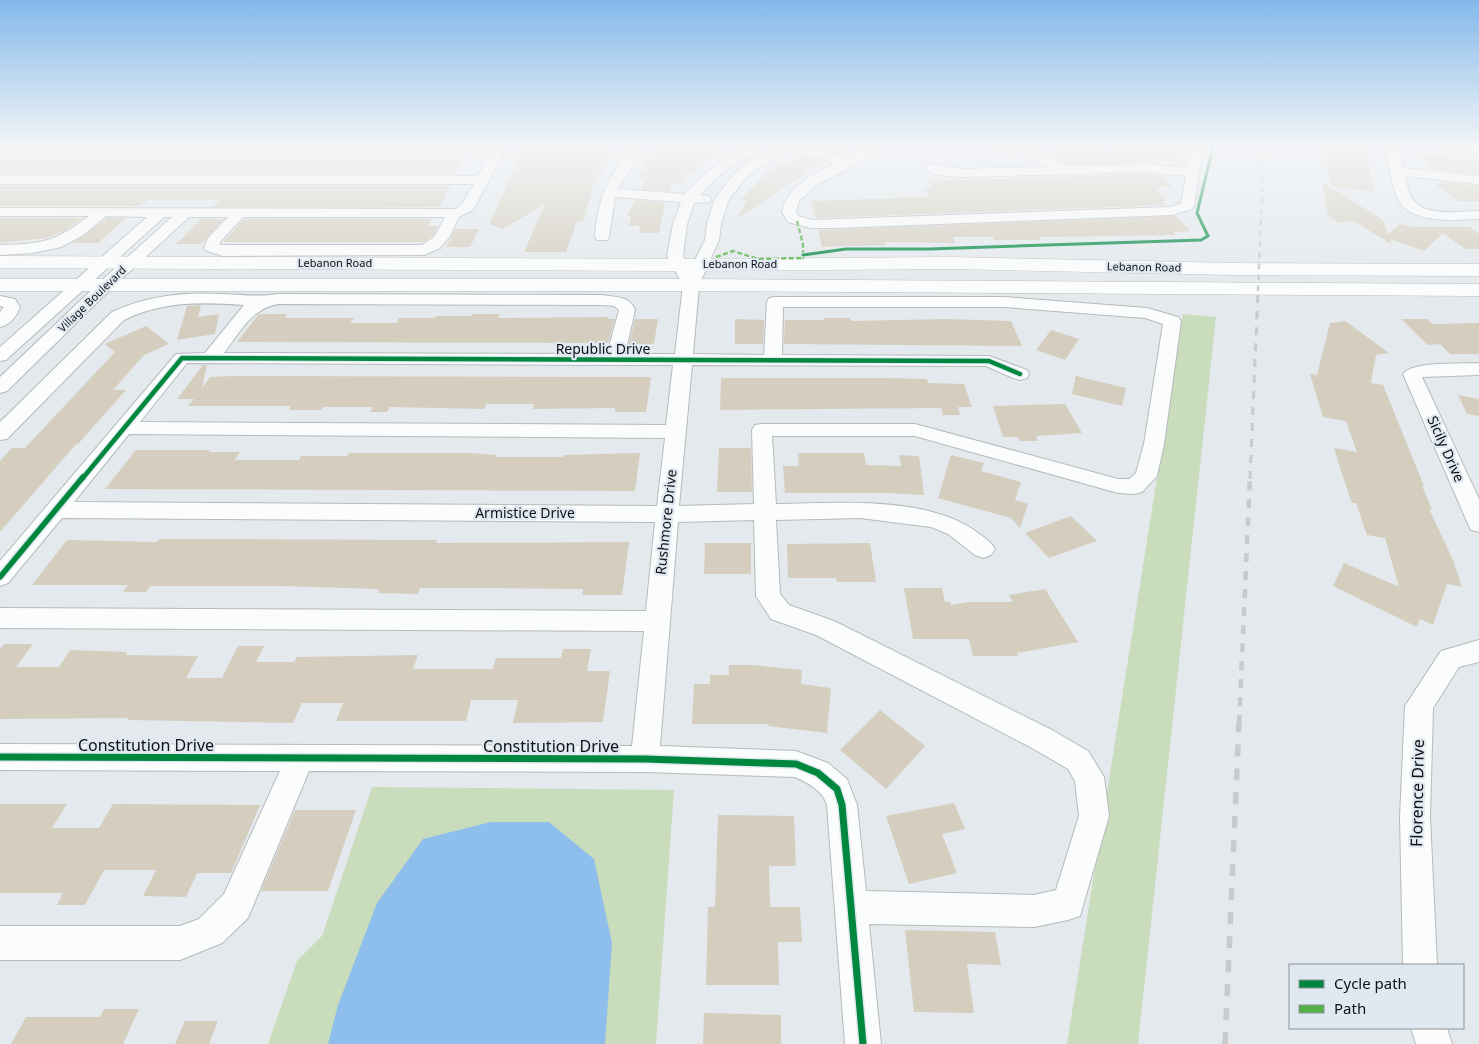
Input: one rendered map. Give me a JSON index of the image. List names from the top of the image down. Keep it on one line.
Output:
{"streets":{"main road":["Lebanon Road"],"street":["Village Boulevard","Republic Drive","Sicily Drive","Armistice Drive","Rushmore Drive","Constitution Drive","Florence Drive"]},"crossings":[["Lebanon Road","Village Boulevard"],["Lebanon Road","Rushmore Drive"],["Republic Drive","Rushmore Drive"],["Armistice Drive","Rushmore Drive"],["Rushmore Drive","Constitution Drive"]],"legend":["Cycle path","Path"]}
